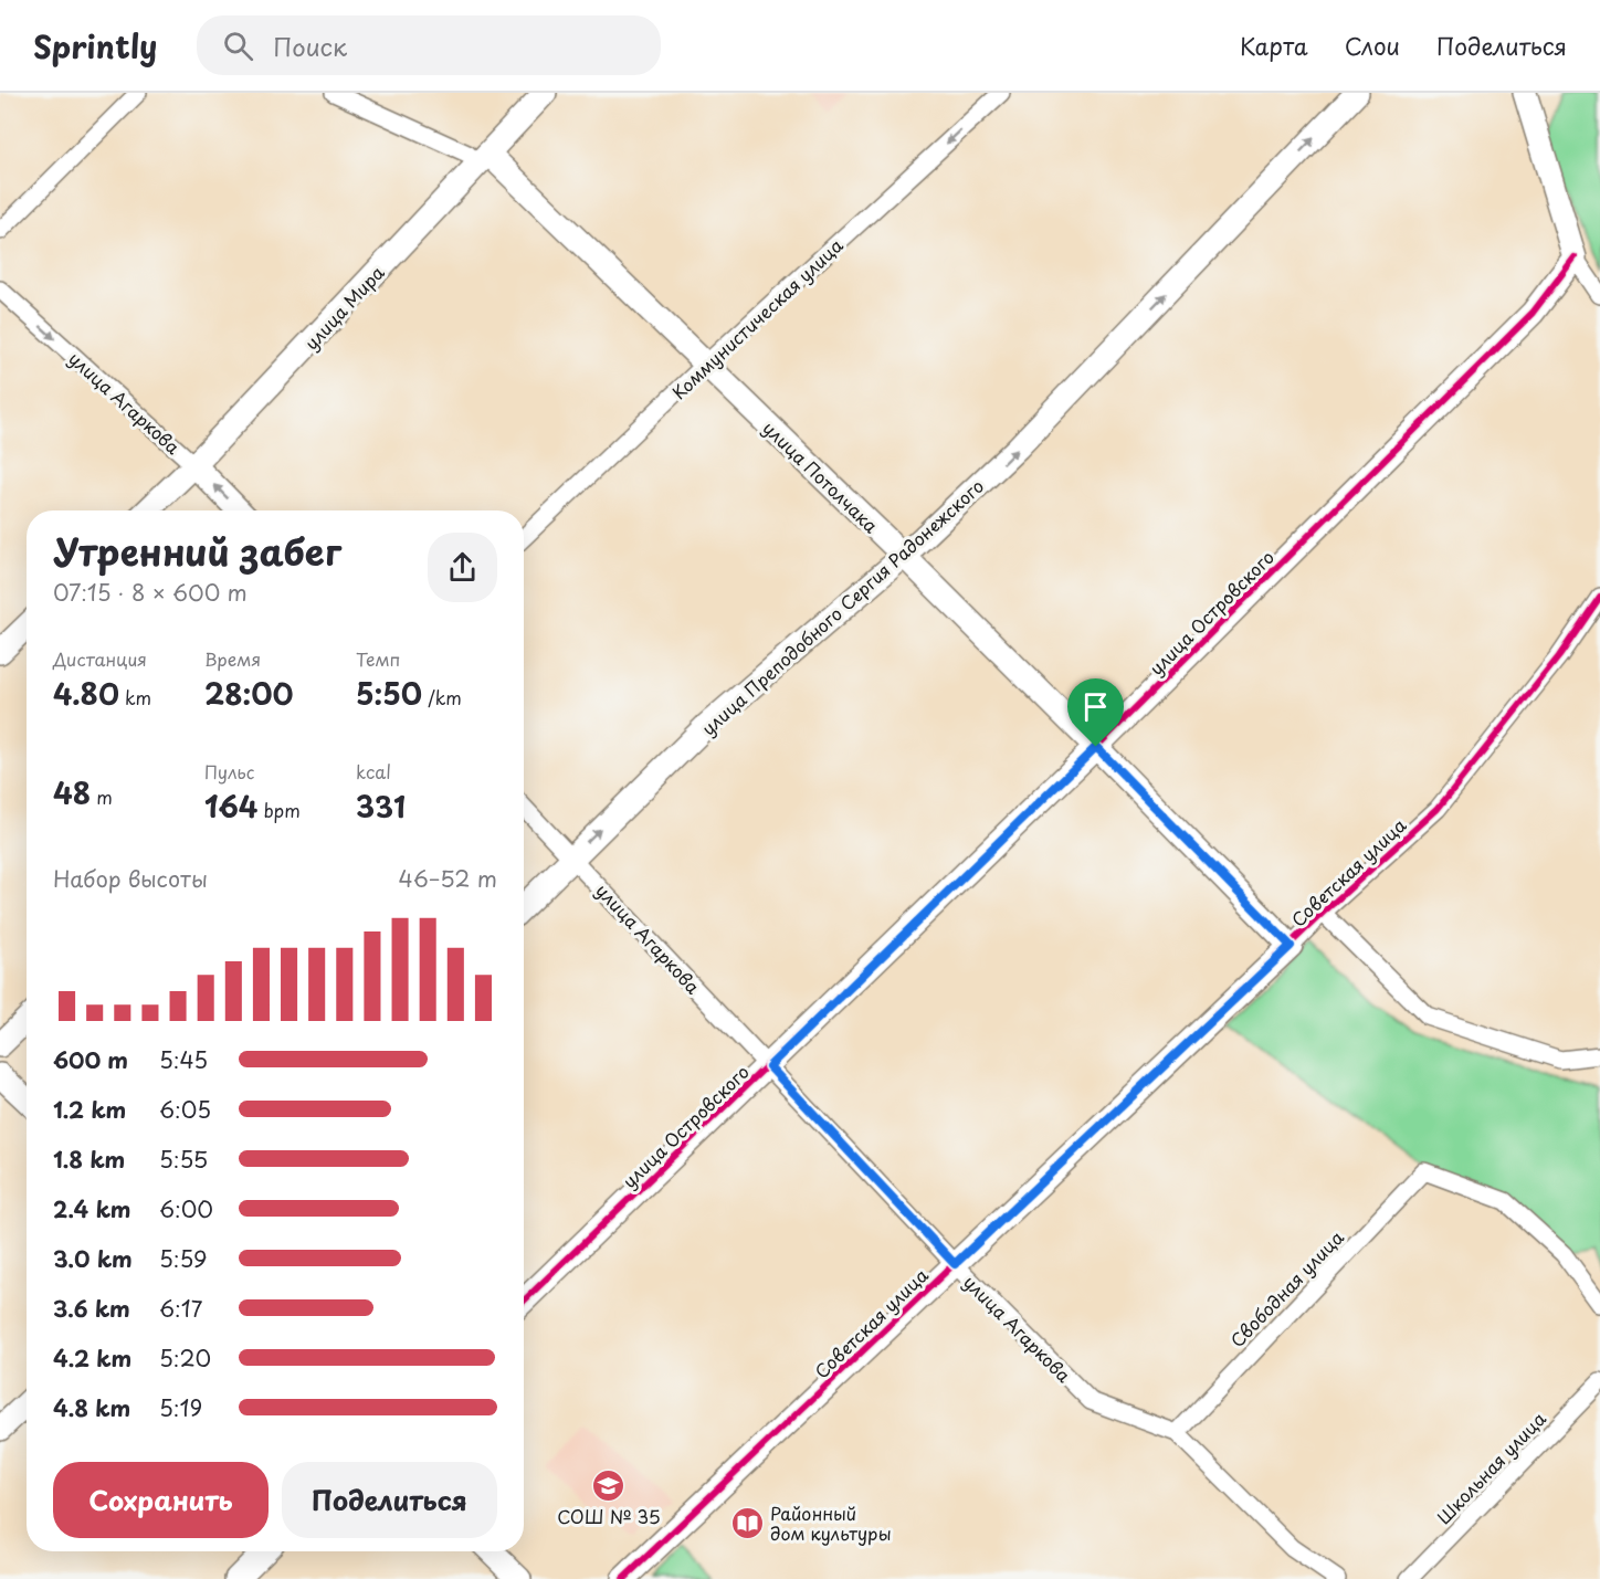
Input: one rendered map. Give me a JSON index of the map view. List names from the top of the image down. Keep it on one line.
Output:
{"streets":{"street":["улица Мира","Коммунистическая улица","улица Агаркова","улица Потолчака","улица Преподобного Сергия Радонежского","улица Островского","Советская улица","Свободная улица","Школьная улица"]},"crossings":[["улица Мира","улица Агаркова"],["улица Мира","улица Потолчака"],["Коммунистическая улица","улица Потолчака"],["улица Агаркова","улица Преподобного Сергия Радонежского"],["улица Агаркова","улица Островского"],["улица Агаркова","Советская улица"],["улица Агаркова","Свободная улица"],["улица Потолчака","улица Преподобного Сергия Радонежского"],["улица Потолчака","улица Островского"],["улица Потолчака","Советская улица"]],"one_way":["Коммунистическая улица","улица Преподобного Сергия Радонежского"],"places":{"school or university":["СОШ № 35"],"library":["Районный дом культуры"]},"page":{"header":"Sprintly","search":"Поиск","nav":["Карта","Слои","Поделиться"],"heading":["Утренний забег","07:15 · 8 × 600 m"],"stats":[["Дистанция","4.80 km"],["Время","28:00"],["Темп","5:50 /km"],["48 m"],["Пульс","164 bpm"],["kcal","331"]],"chart":["Набор высоты","46–52 m"],"list":[{"name":"600 m","note":"5:45"},{"name":"1.2 km","note":"6:05"},{"name":"1.8 km","note":"5:55"},{"name":"2.4 km","note":"6:00"},{"name":"3.0 km","note":"5:59"},{"name":"3.6 km","note":"6:17"},{"name":"4.2 km","note":"5:20"},{"name":"4.8 km","note":"5:19"}],"buttons":["Сохранить","Поделиться"]}}
